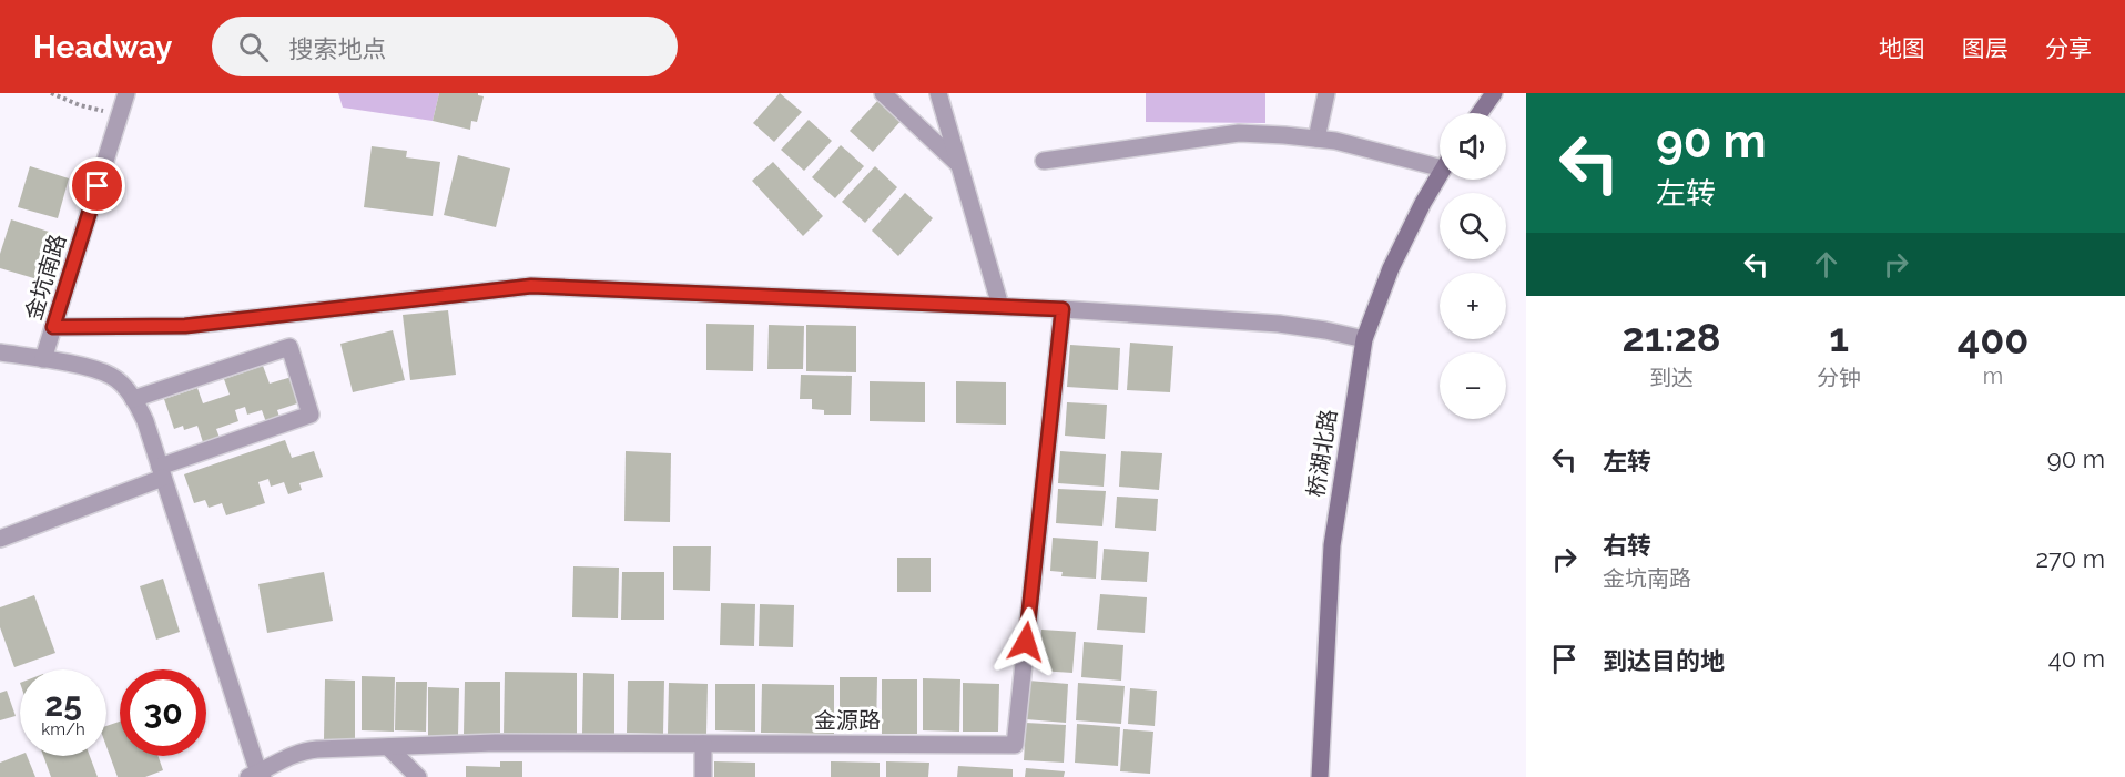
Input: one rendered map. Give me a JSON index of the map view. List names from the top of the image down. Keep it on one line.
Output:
{"streets":{"main road":["桥湖北路"],"street":["金坑南路","金源路"]},"page":{"header":"Headway","search":"搜索地点","nav":["地图","图层","分享"],"turn":["90 m","左转"],"map_buttons":["+","−"],"eta":["21:28","到达","1","分钟","400","m"],"list":[{"name":"左转","value":"90 m"},{"name":"右转","note":"金坑南路","value":"270 m"},{"name":"到达目的地","value":"40 m"}],"speed":"25 km/h","limit":"30"}}
